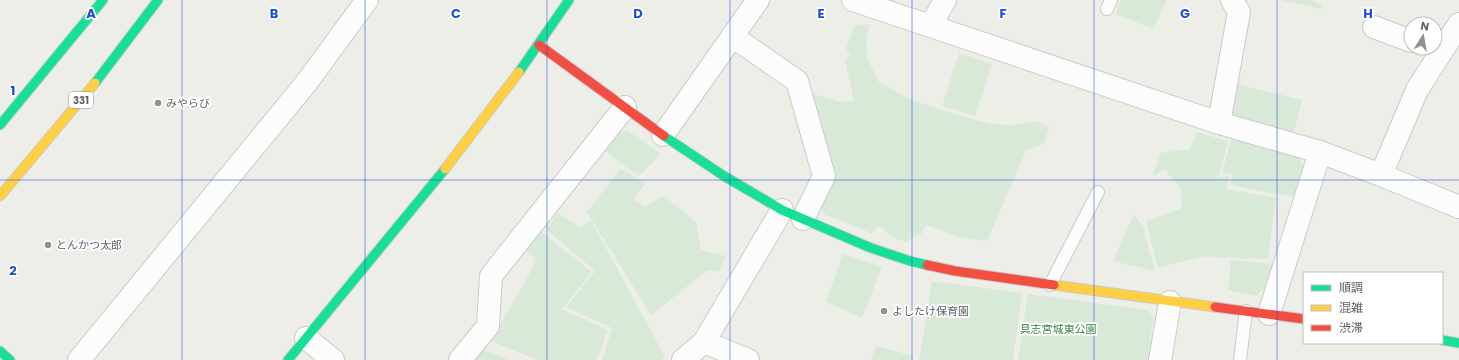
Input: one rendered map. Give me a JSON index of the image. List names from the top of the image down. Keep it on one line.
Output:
{"streets":{"main road":["331"]},"parks":["具志宮城東公園"],"places":["みやらび","とんかつ太郎","よしたけ保育園"],"legend":["順調","混雑","渋滞"],"north":"top","grid":{"columns":["A","B","C","D","E","F","G","H"],"rows":["1","2"]}}
